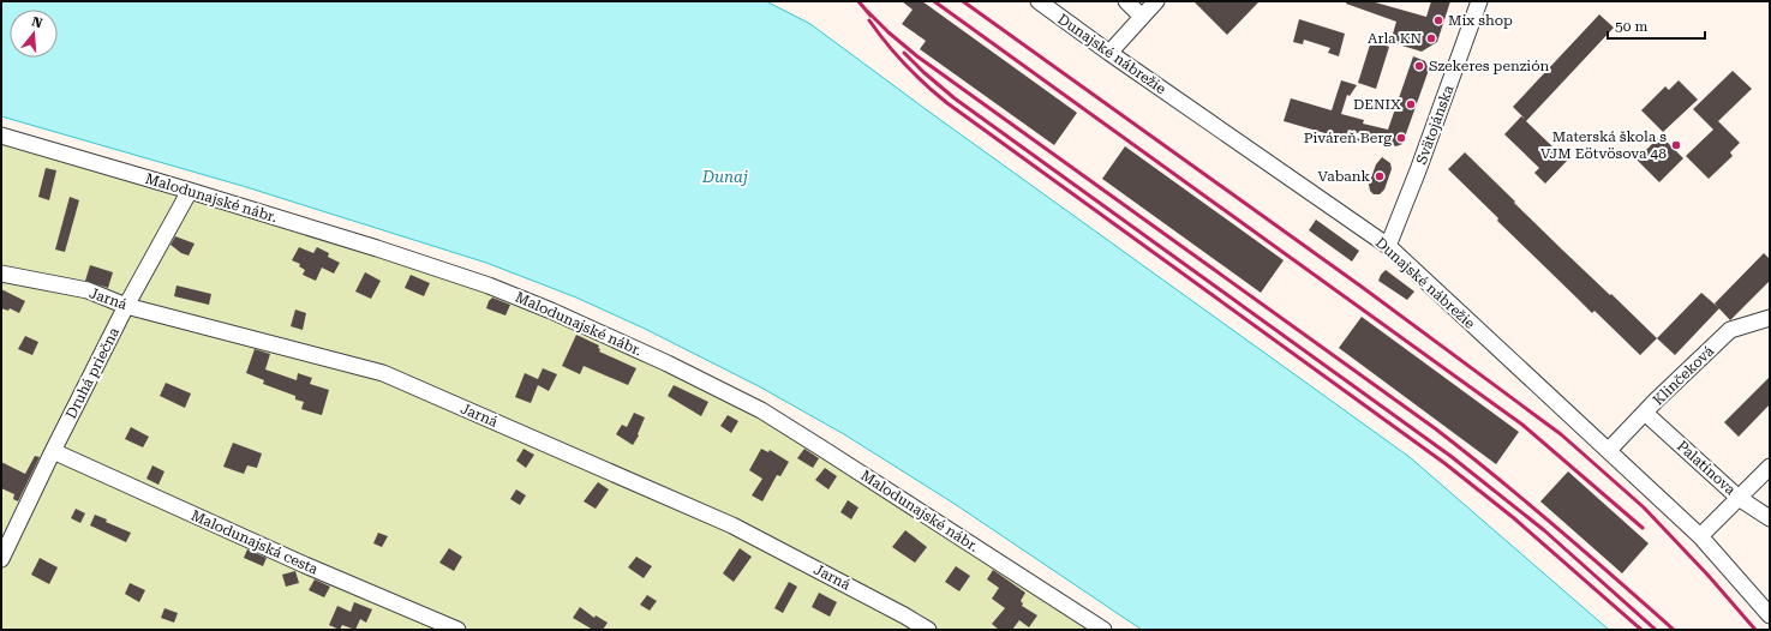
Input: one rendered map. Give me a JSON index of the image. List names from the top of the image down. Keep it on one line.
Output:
{"streets":{"street":["Dunajské nábrežie","Svätojánska","Malodunajské nábr.","Jarná","Druhá priečna","Klinčeková","Palatínova","Malodunajská cesta"]},"crossings":[["Dunajské nábrežie","Svätojánska"],["Dunajské nábrežie","Klinčeková"],["Malodunajské nábr.","Druhá priečna"],["Jarná","Druhá priečna"],["Druhá priečna","Malodunajská cesta"],["Klinčeková","Palatínova"]],"water":["Dunaj"],"places":["Mix shop","Arla KN","Szekeres penzión","DENIX","Piváreň Berg","Materská škola s VJM Eötvösova 48","Vabank"],"scale_bar":"50 m","north":"top"}
